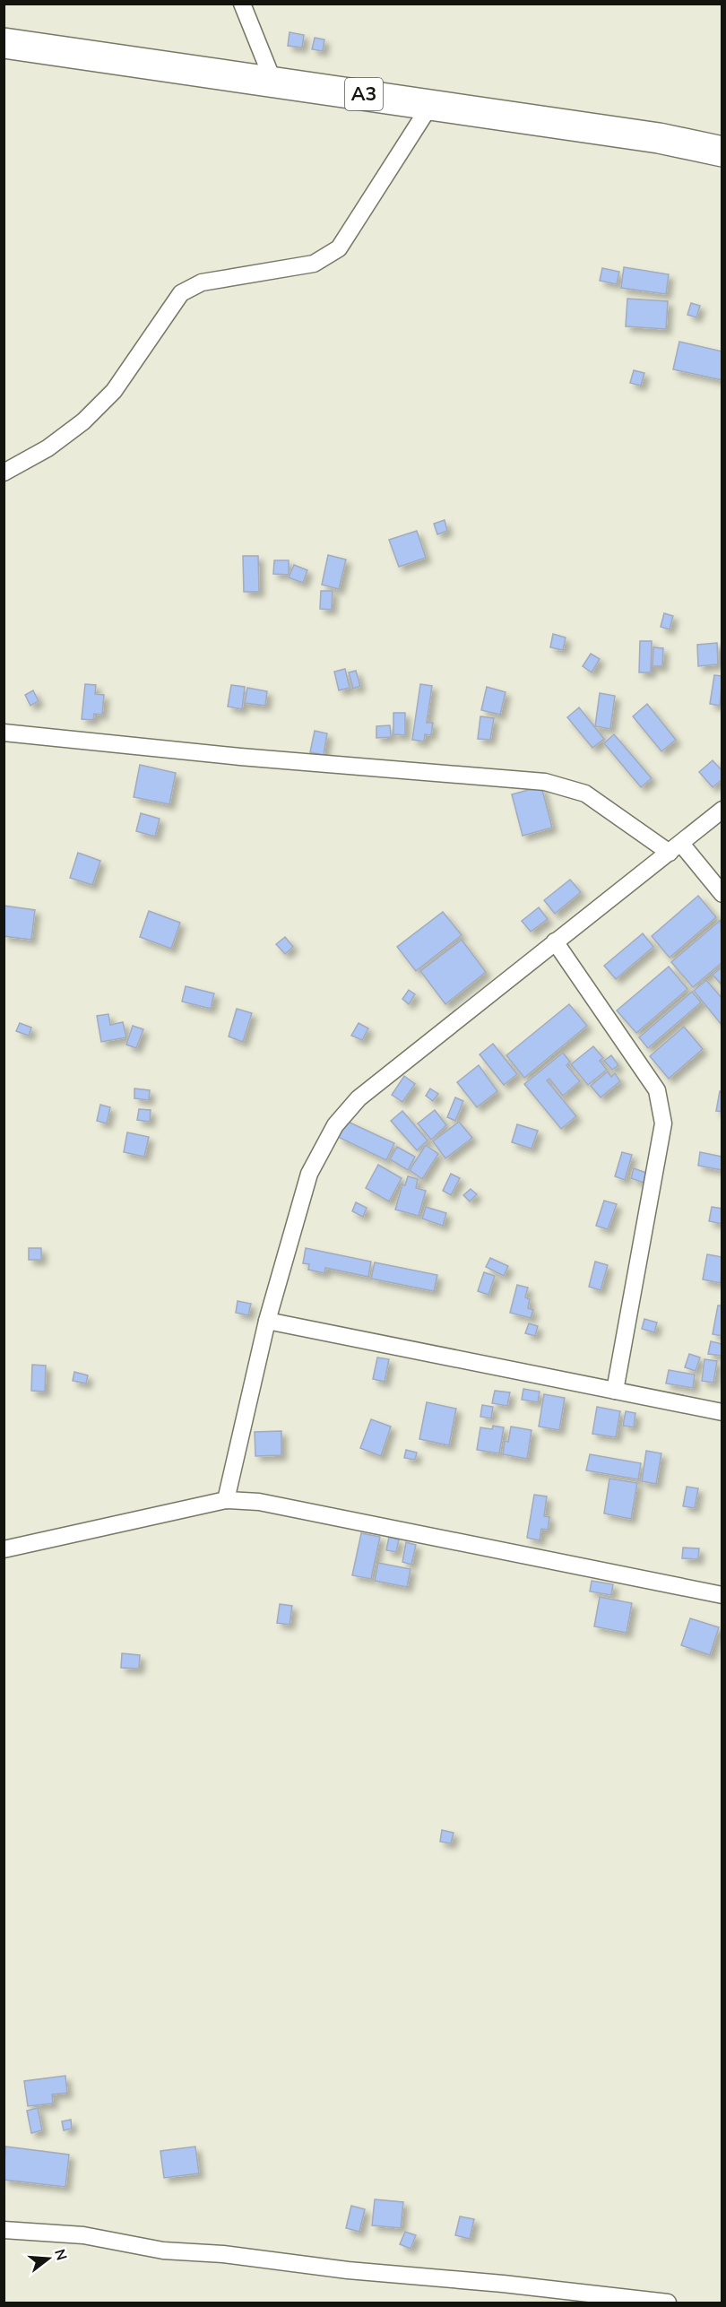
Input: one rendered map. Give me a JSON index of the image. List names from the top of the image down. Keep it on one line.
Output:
{"streets":{"highway":["A3"]},"north":"right"}
